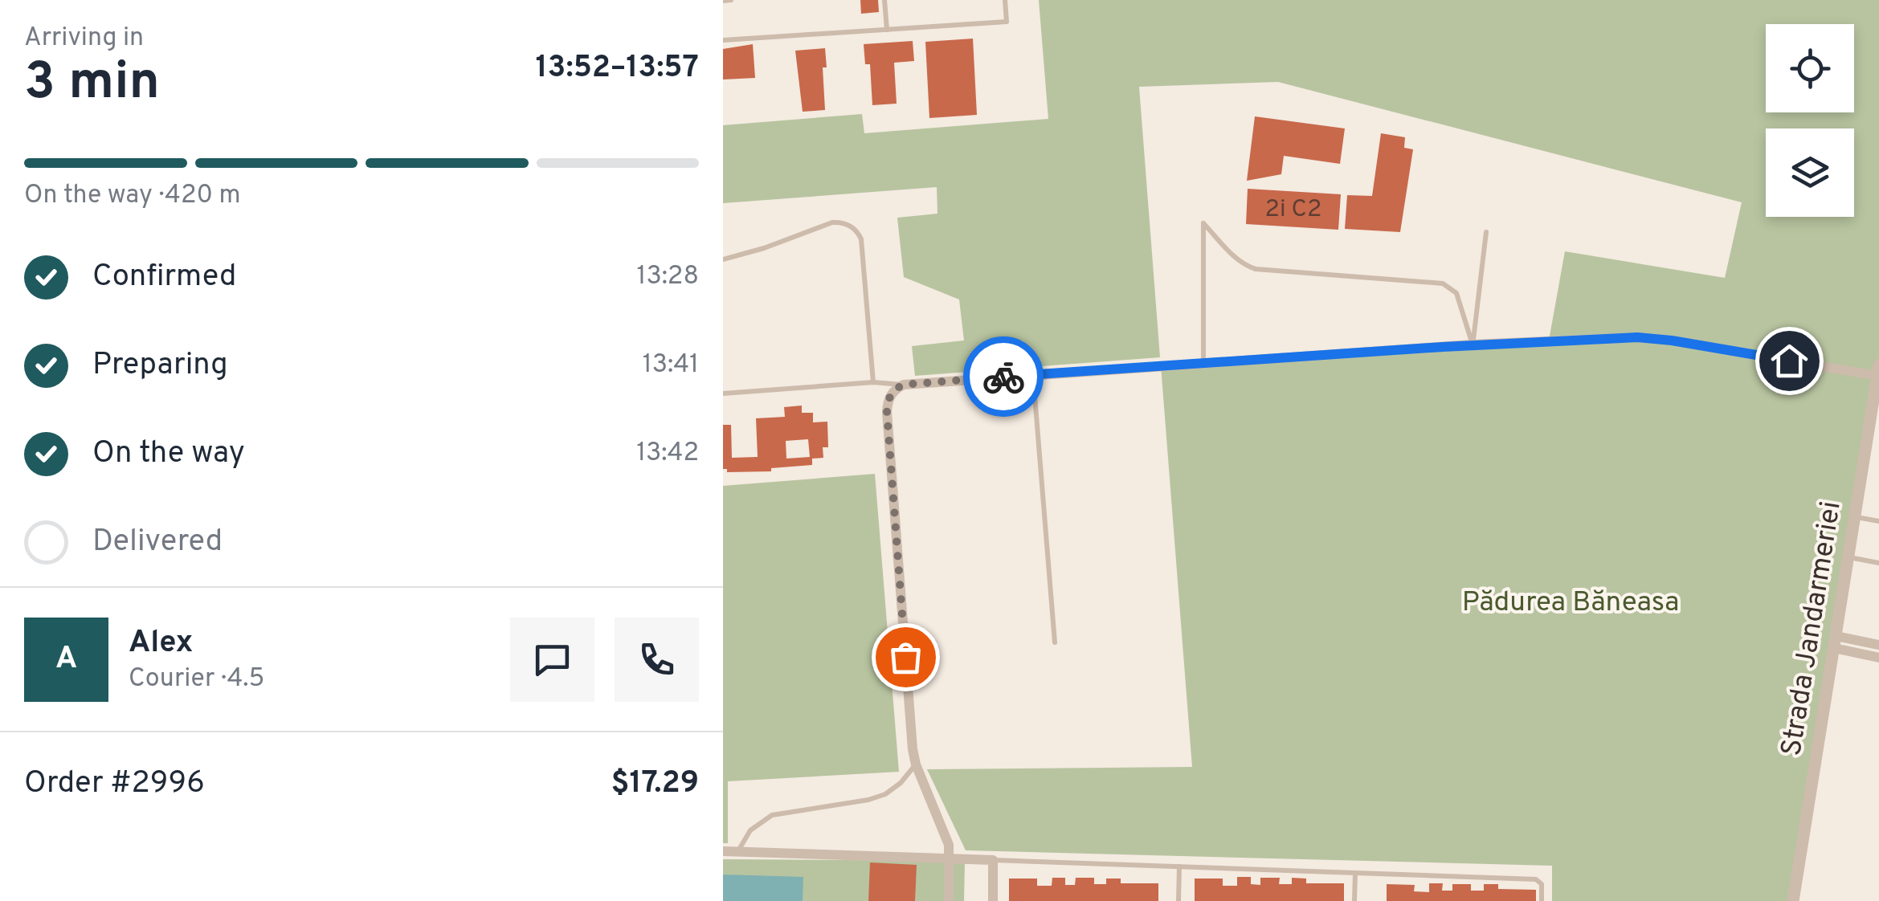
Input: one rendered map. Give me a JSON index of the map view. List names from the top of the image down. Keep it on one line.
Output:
{"streets":{"street":["Strada Jandarmeriei"]},"parks":["Pădurea Băneasa"],"house_numbers":["2i C2"],"page":{"heading":["3 min","Arriving in","13:52–13:57"],"panel":["Alex","Courier · 4.5","Order #2996","$17.29"],"bar":"On the way · 420 m","list":[["Confirmed","13:28"],["Preparing","13:41"],["On the way","13:42"],"Delivered"],"round":"A"}}
